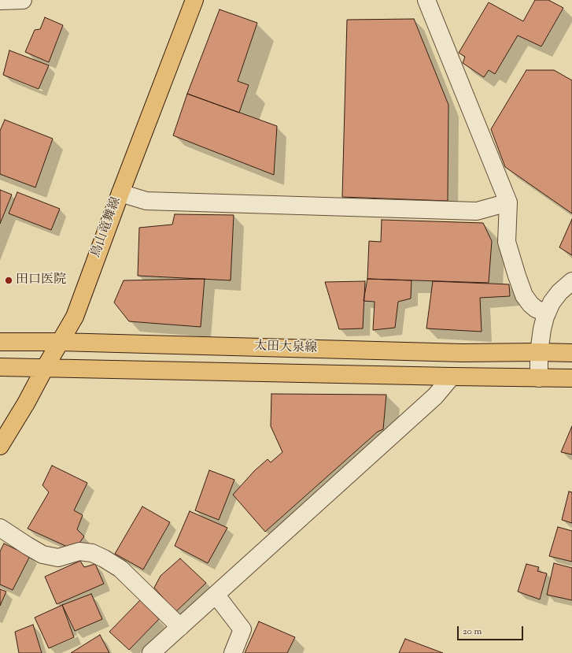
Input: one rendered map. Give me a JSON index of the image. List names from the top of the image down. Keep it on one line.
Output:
{"streets":{"main road":["鳥山竜舞線","太田大泉線"]},"crossings":[["鳥山竜舞線","太田大泉線"]],"places":["田口医院"],"scale_bar":"20 m"}
